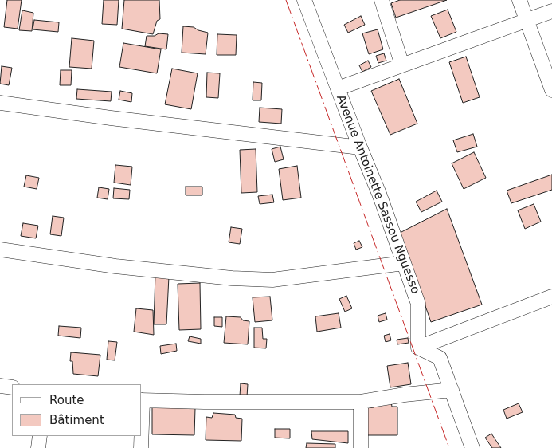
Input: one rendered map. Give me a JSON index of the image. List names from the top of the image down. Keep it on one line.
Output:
{"streets":{"street":["Avenue Antoinette Sassou Nguesso"]},"legend":["Route","Bâtiment"]}
